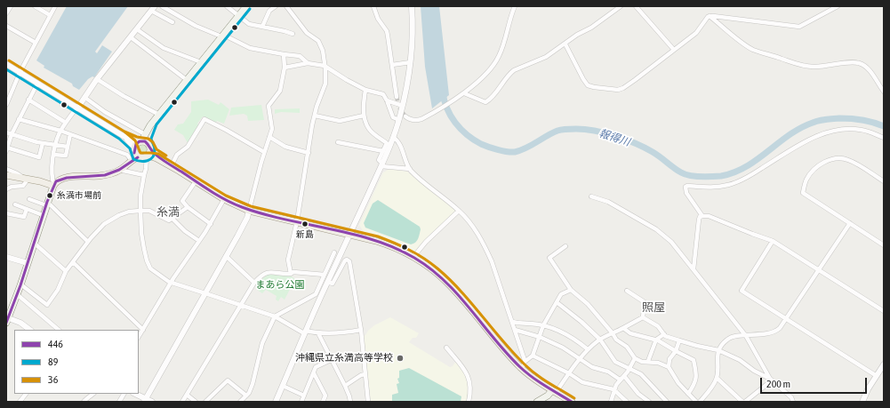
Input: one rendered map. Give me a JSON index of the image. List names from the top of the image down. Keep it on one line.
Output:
{"districts":["糸満","照屋"],"water":["報得川"],"parks":["まあら公園"],"places":["糸満市場前","新島","沖縄県立糸満高等学校"],"lines":["transit line 89","transit line 36","transit line 446"],"legend":["446","89","36"],"scale_bar":"200 m"}
